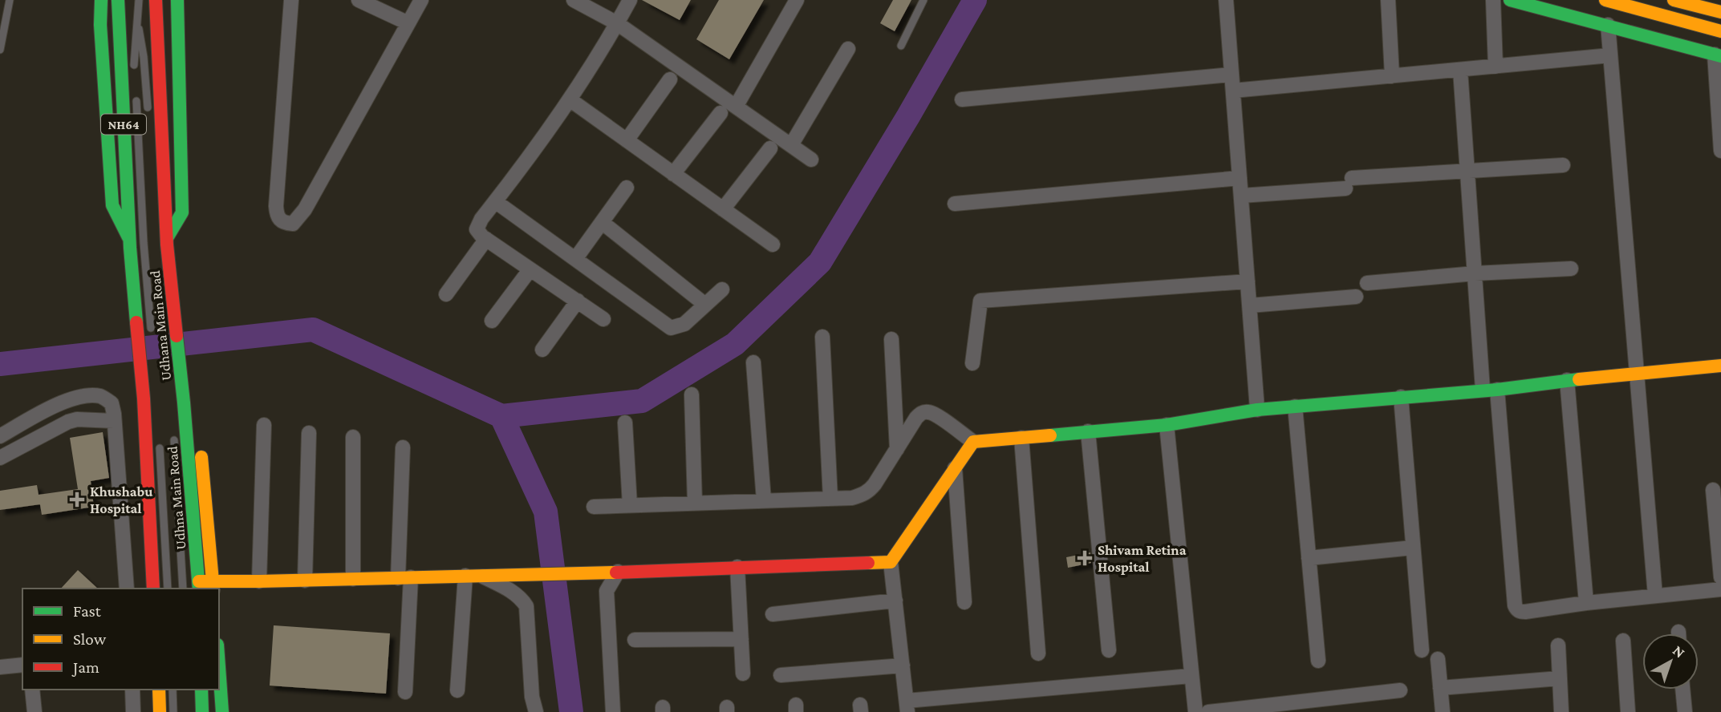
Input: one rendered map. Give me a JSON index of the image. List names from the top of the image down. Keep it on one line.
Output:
{"streets":{"main road":["NH64","Udhana Main Road","Udhna Main Road"]},"crossings":[["NH64","Udhana Main Road"],["Udhana Main Road","Udhna Main Road"]],"places":{"health":["Khushabu Hospital","Shivam Retina Hospital"]},"legend":["Fast","Slow","Jam"],"north":"top right"}
